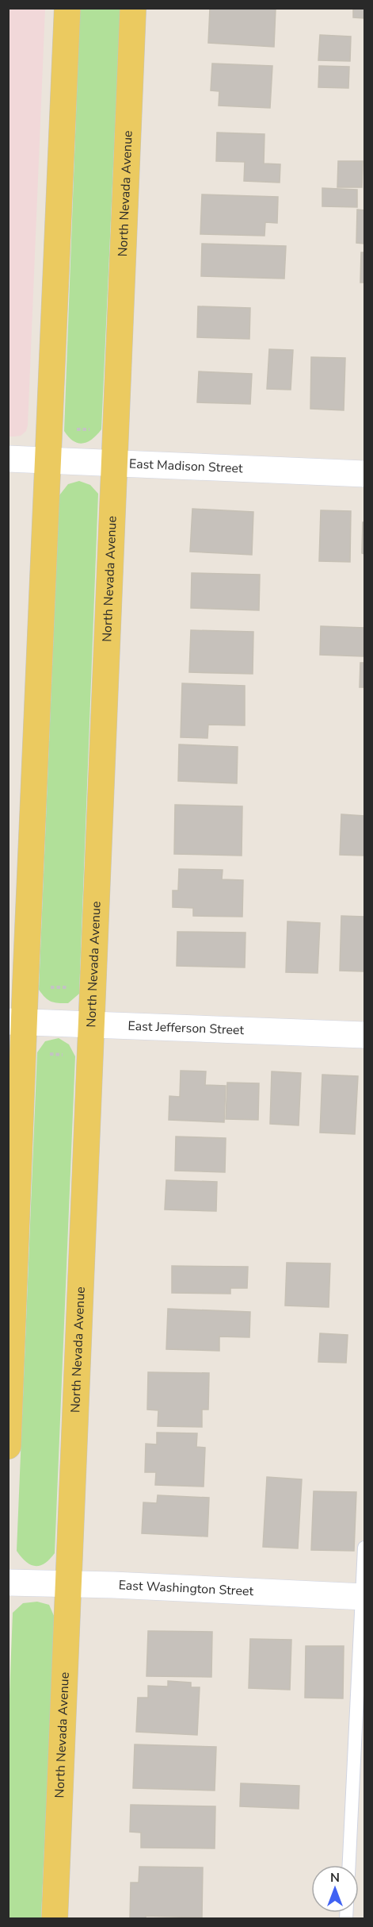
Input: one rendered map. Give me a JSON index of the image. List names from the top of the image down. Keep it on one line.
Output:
{"streets":{"main road":["North Nevada Avenue"],"street":["East Madison Street","East Jefferson Street","East Washington Street"]},"crossings":[["North Nevada Avenue","East Madison Street"],["North Nevada Avenue","East Jefferson Street"],["North Nevada Avenue","East Washington Street"]],"north":"top"}
